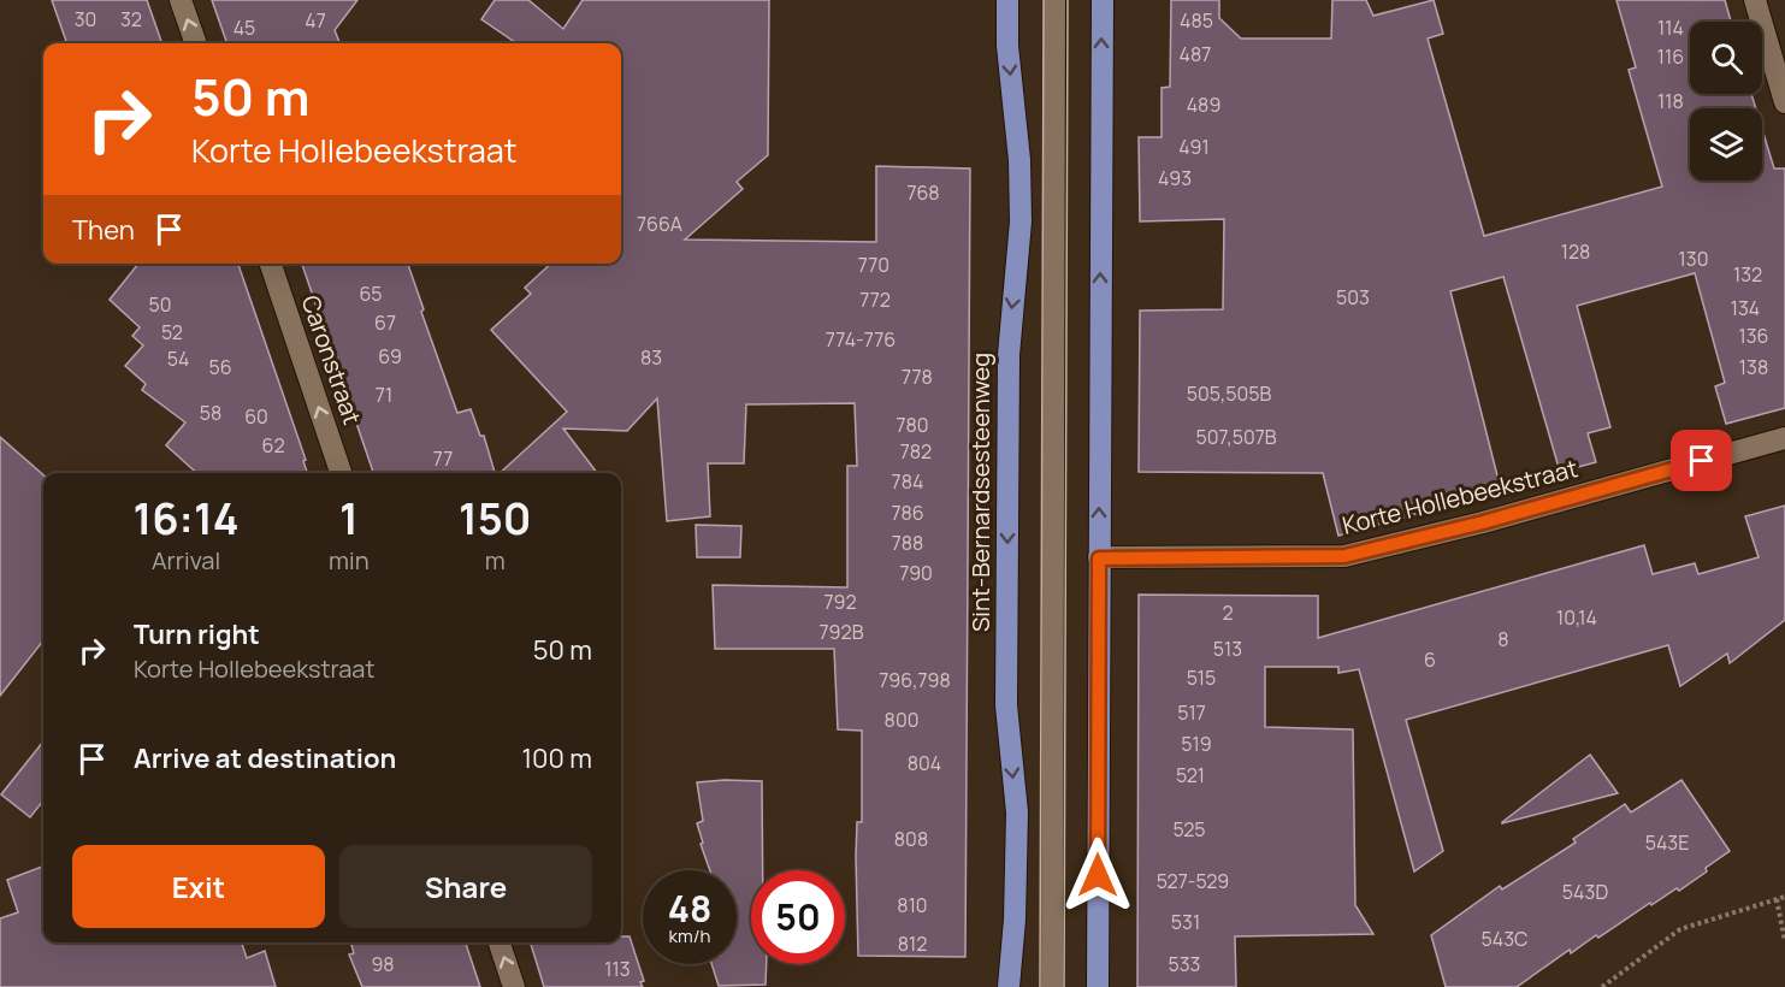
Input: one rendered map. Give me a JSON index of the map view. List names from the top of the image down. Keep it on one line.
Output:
{"streets":{"main road":["Sint-Bernardsesteenweg"],"street":["Caronstraat","Korte Hollebeekstraat"]},"one_way":["Caronstraat"],"house_numbers":["30","32","47","485","45","114","487","116","118","489","491","493","768","766A","128","130","770","132","65","503","772","50","134","67","52","136","774-776","69","83","54","56","138","778","505,505B","71","58","60","780","507,507B","62","782","77","784","786","788","790","792","2","10,14","792B","8","513","6","515","796,798","517","800","519","804","521","525","808","543E","527-529","543D","810","531","543C","812","98","533","113"],"page":{"turn":["50 m","Korte Hollebeekstraat"],"then":"Then","eta":["16:14","Arrival","1","min","150","m"],"list":[{"name":"Turn right","note":"Korte Hollebeekstraat","value":"50 m"},{"name":"Arrive at destination","value":"100 m"}],"buttons":["Exit","Share"],"speed":"48 km/h","limit":"50"}}
